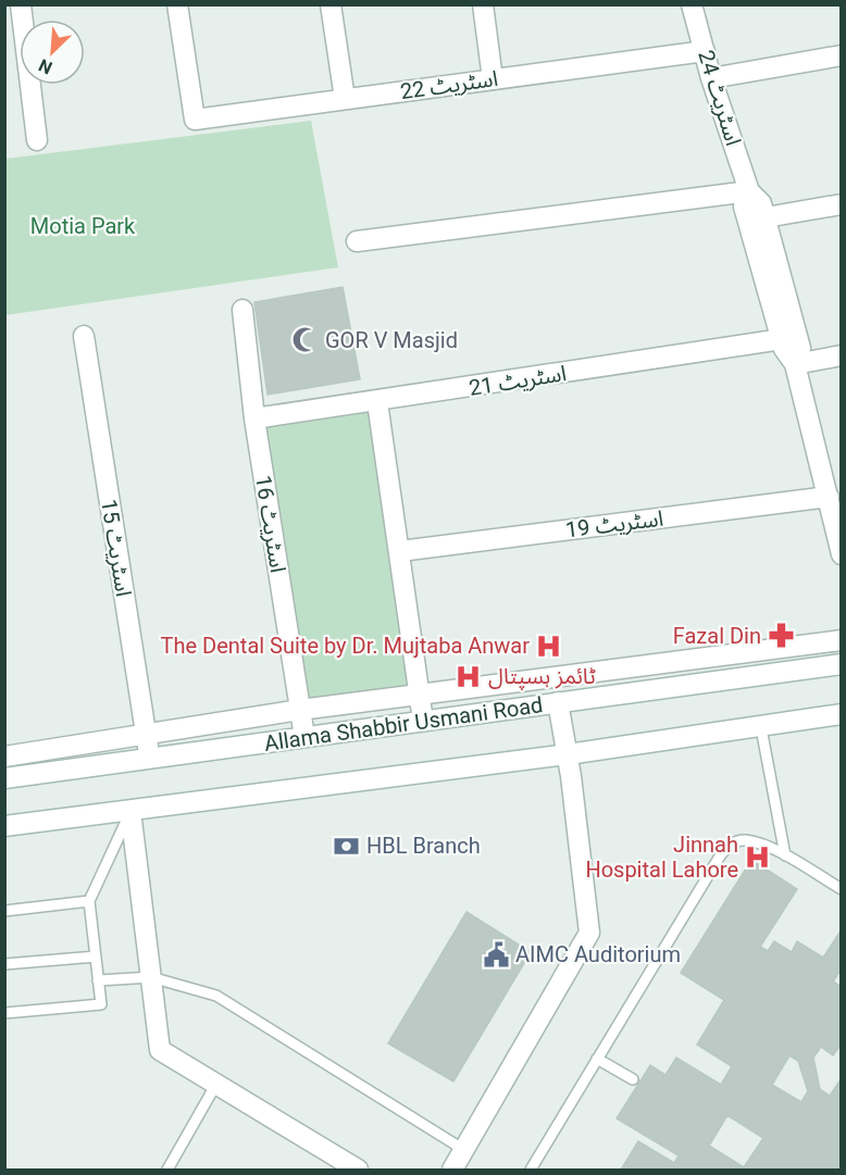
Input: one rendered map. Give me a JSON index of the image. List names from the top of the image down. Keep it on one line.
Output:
{"streets":{"street":["اسٹریٹ 22","اسٹریٹ 24","اسٹریٹ 21","اسٹریٹ 16","اسٹریٹ 19","اسٹریٹ 15","Allama Shabbir Usmani Road"]},"crossings":[["اسٹریٹ 22","اسٹریٹ 24"],["اسٹریٹ 24","اسٹریٹ 21"],["اسٹریٹ 24","اسٹریٹ 19"],["اسٹریٹ 21","اسٹریٹ 16"],["اسٹریٹ 16","Allama Shabbir Usmani Road"],["اسٹریٹ 15","Allama Shabbir Usmani Road"]],"parks":["Motia Park"],"places":{"mosque":["GOR V Masjid"],"pharmacy":["Fazal Din"],"hospital":["The Dental Suite by Dr. Mujtaba Anwar","ٹائمز ہسپتال","Jinnah Hospital Lahore"],"bank":["HBL Branch"],"public building":["AIMC Auditorium"]},"north":"bottom left"}
